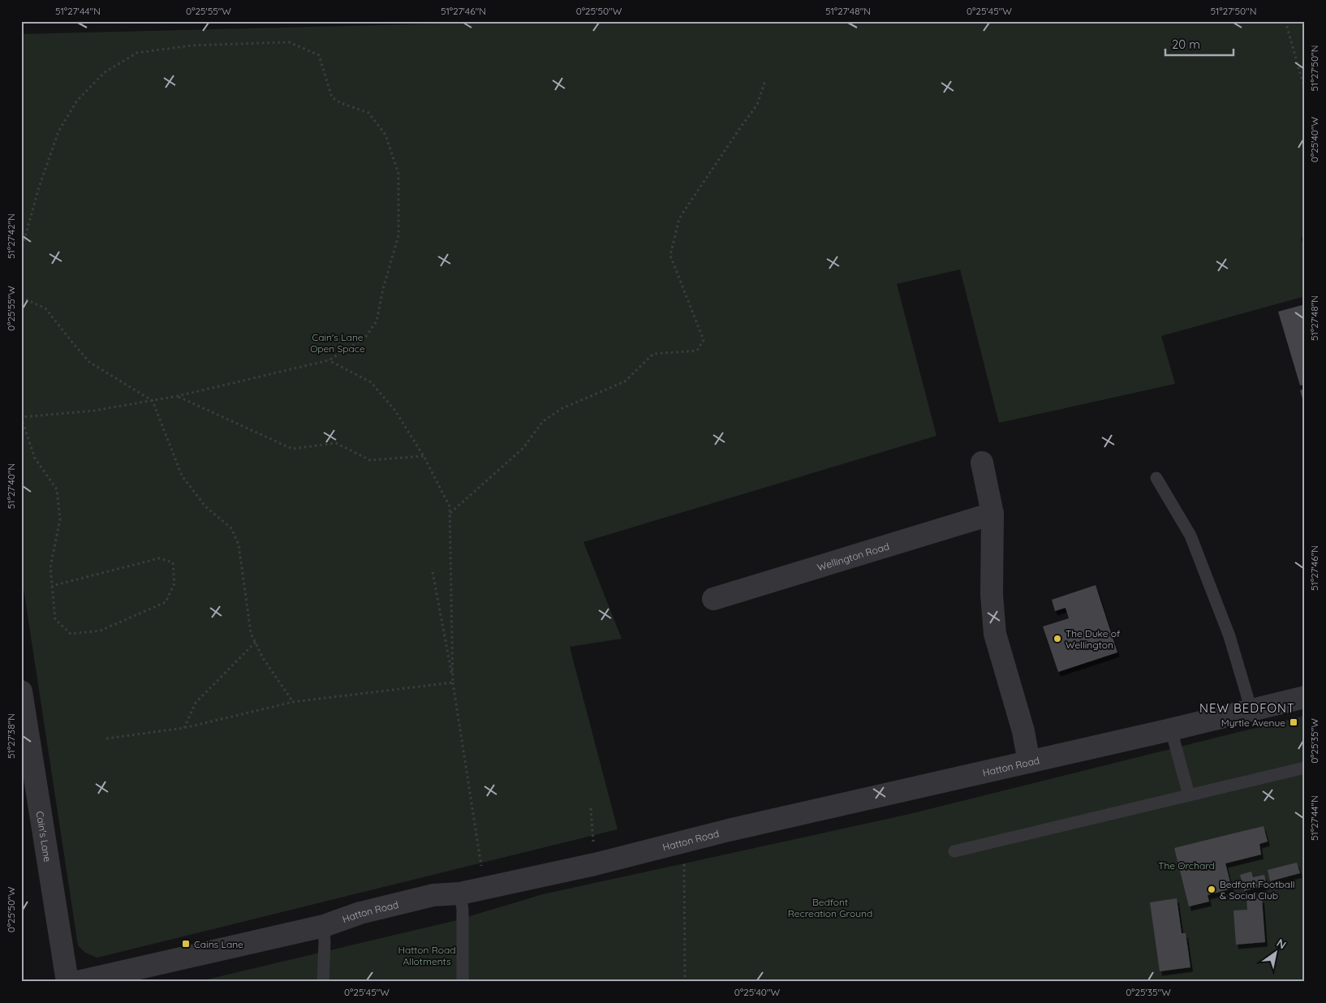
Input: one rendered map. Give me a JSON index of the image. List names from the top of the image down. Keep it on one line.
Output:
{"streets":{"street":["Wellington Road","Hatton Road","Cain's Lane"]},"districts":["NEW BEDFONT"],"parks":["Cain's Lane Open Space","The Orchard","Bedfont Recreation Ground","Hatton Road Allotments"],"places":{"other":["The Duke of Wellington","Bedfont Football & Social Club"],"transit":["Myrtle Avenue","Cains Lane"]},"scale_bar":"20 m","north":"top right","coordinates":["51°27'44\"N","0°25'55\"W","51°27'46\"N","0°25'50\"W","51°27'48\"N","0°25'45\"W","51°27'50\"N","0°25'40\"W","51°27'42\"N","51°27'40\"N","51°27'38\"N","0°25'35\"W"]}
